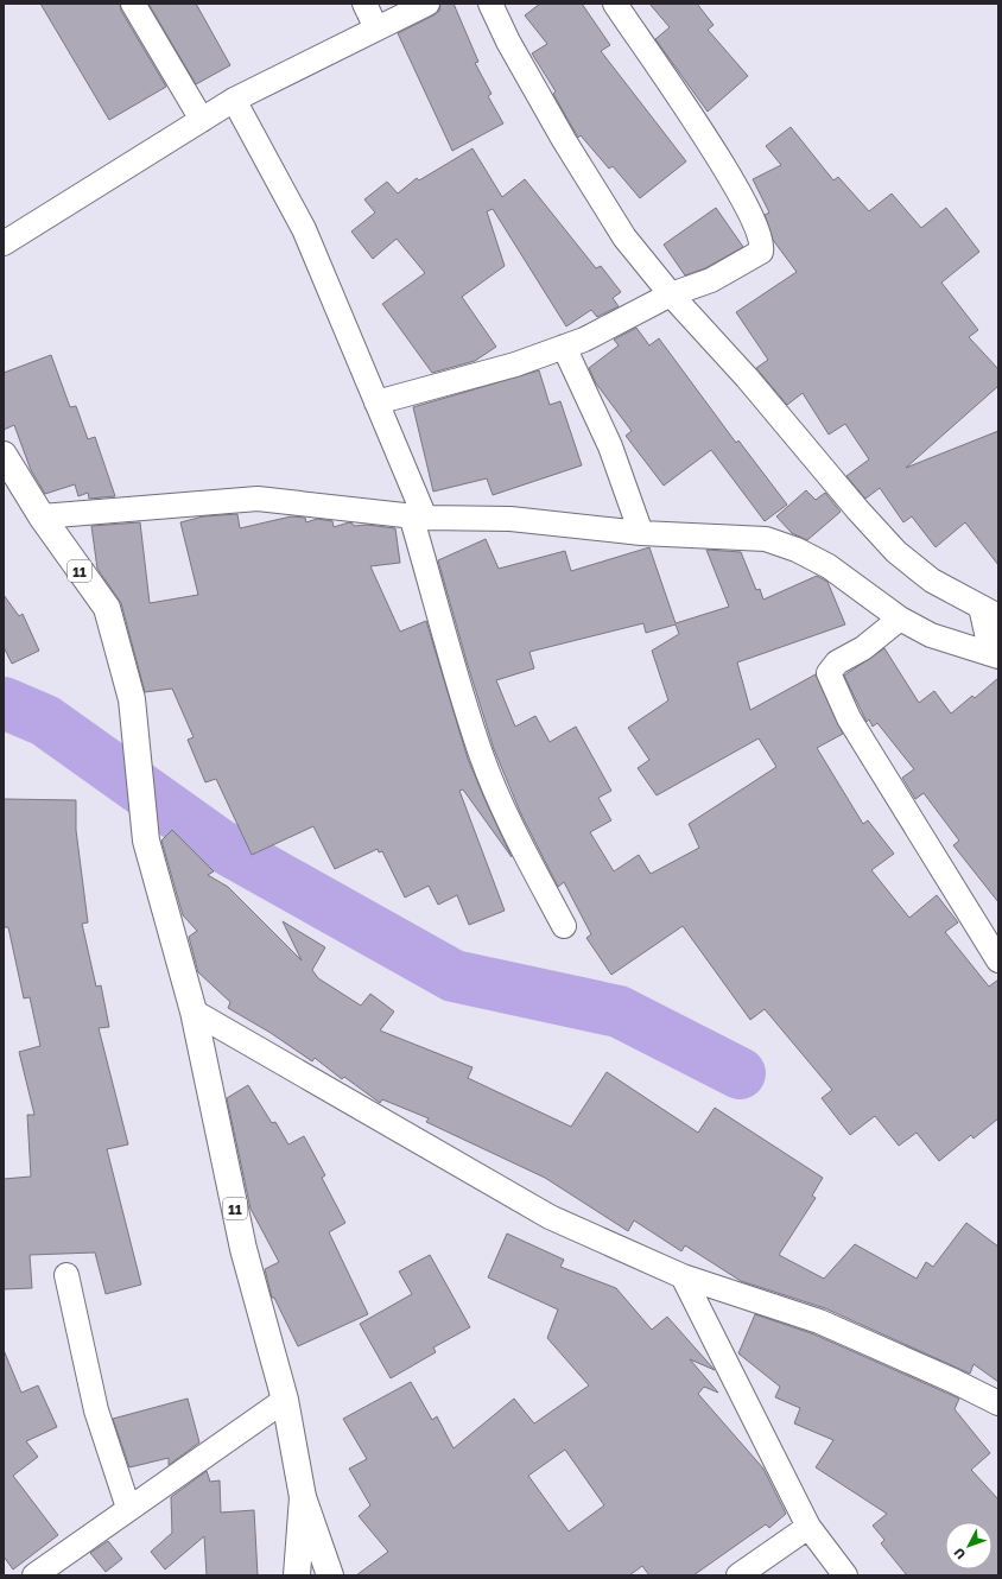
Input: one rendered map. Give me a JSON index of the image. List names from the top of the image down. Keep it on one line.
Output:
{"streets":{"main road":["11"]},"north":"bottom left"}
